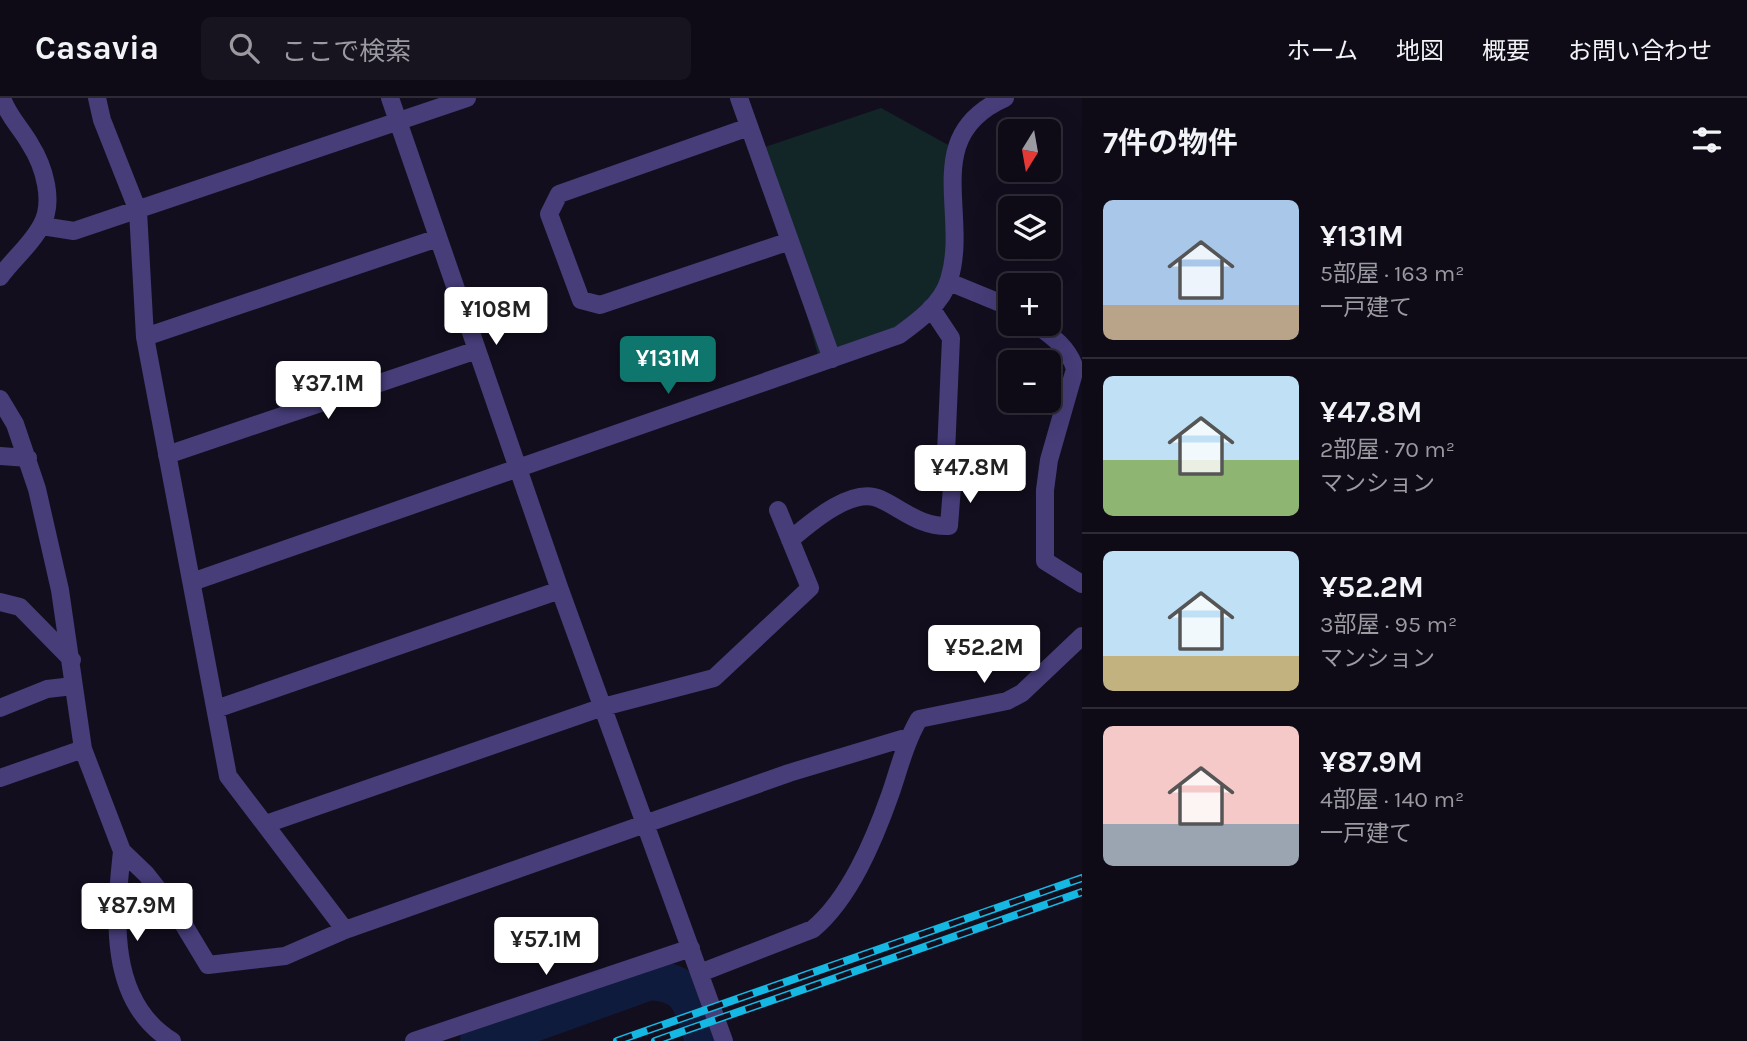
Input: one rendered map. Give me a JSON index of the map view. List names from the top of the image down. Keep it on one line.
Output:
{"north":"bottom","page":{"header":"Casavia","search":"ここで検索","nav":["ホーム","地図","概要","お問い合わせ"],"heading":"7件の物件","map_buttons":["+","−"],"list":[{"name":"¥131M","note":"5部屋 · 163 m² · 一戸建て"},{"name":"¥47.8M","note":"2部屋 · 70 m² · マンション"},{"name":"¥52.2M","note":"3部屋 · 95 m² · マンション"},{"name":"¥87.9M","note":"4部屋 · 140 m² · 一戸建て"}],"price":["¥108M","¥131M","¥37.1M","¥47.8M","¥52.2M","¥87.9M","¥57.1M"]}}
